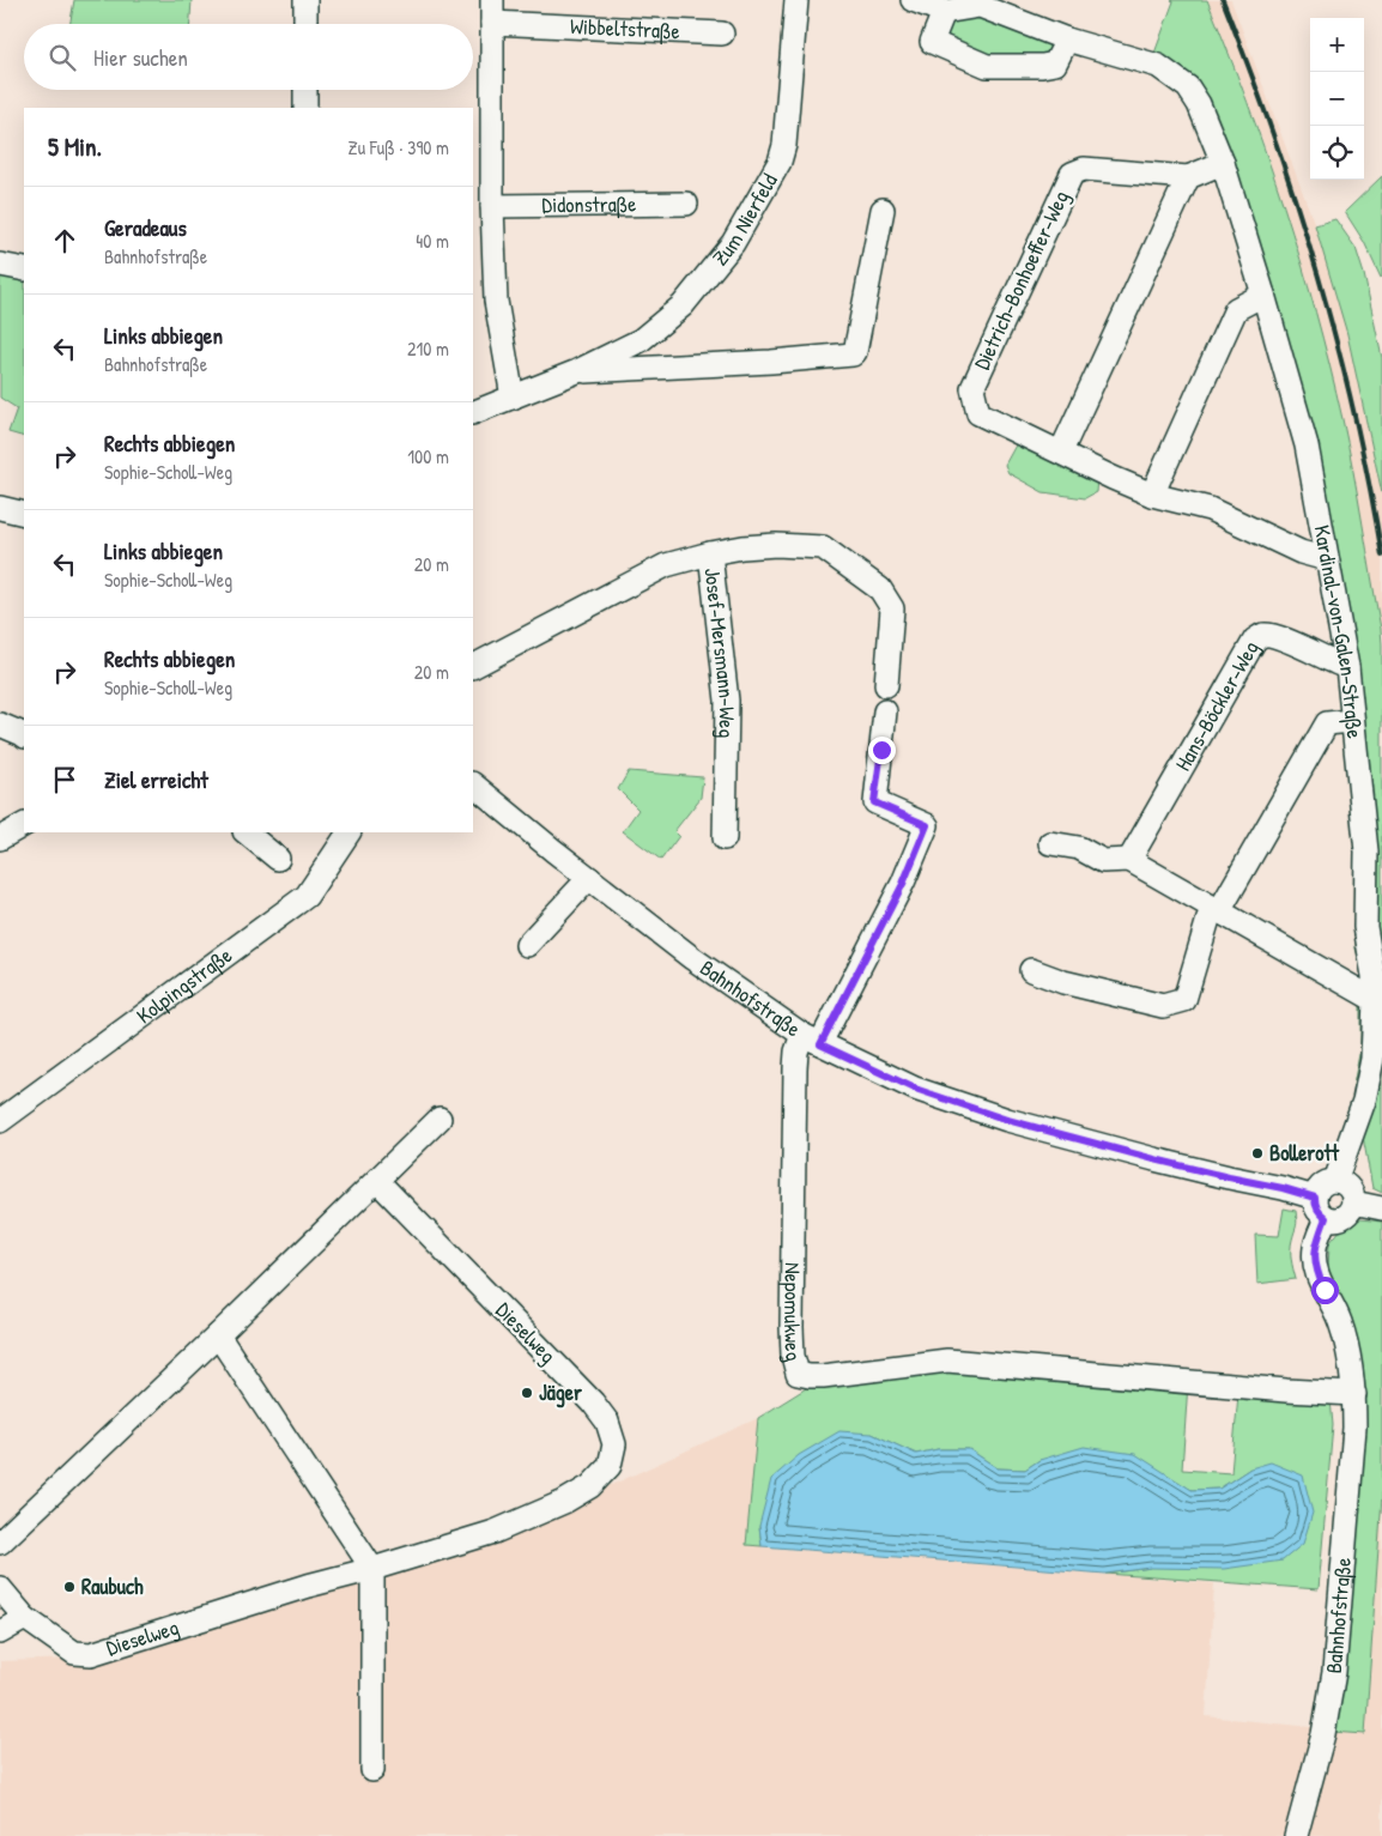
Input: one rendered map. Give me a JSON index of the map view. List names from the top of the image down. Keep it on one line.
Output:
{"streets":{"street":["Wibbeltstraße","Didonstraße","Zum Nierfeld","Dietrich-Bonhoeffer-Weg","Kardinal-von-Galen-Straße","Josef-Mersmann-Weg","Hans-Böckler-Weg","Kolpingstraße","Bahnhofstraße","Nepomukweg","Dieselweg"]},"crossings":[["Dietrich-Bonhoeffer-Weg","Kardinal-von-Galen-Straße"],["Kardinal-von-Galen-Straße","Hans-Böckler-Weg"],["Kardinal-von-Galen-Straße","Bahnhofstraße"],["Bahnhofstraße","Nepomukweg"]],"places":["Bollerott","Jäger","Raubuch"],"page":{"map_buttons":["+","−"],"search":"Hier suchen","heading":["5 Min.","Zu Fuß · 390 m"],"list":[["Geradeaus","Bahnhofstraße","40 m"],["Links abbiegen","Bahnhofstraße","210 m"],["Rechts abbiegen","Sophie-Scholl-Weg","100 m"],["Links abbiegen","Sophie-Scholl-Weg","20 m"],["Rechts abbiegen","Sophie-Scholl-Weg","20 m"],"Ziel erreicht"]}}
